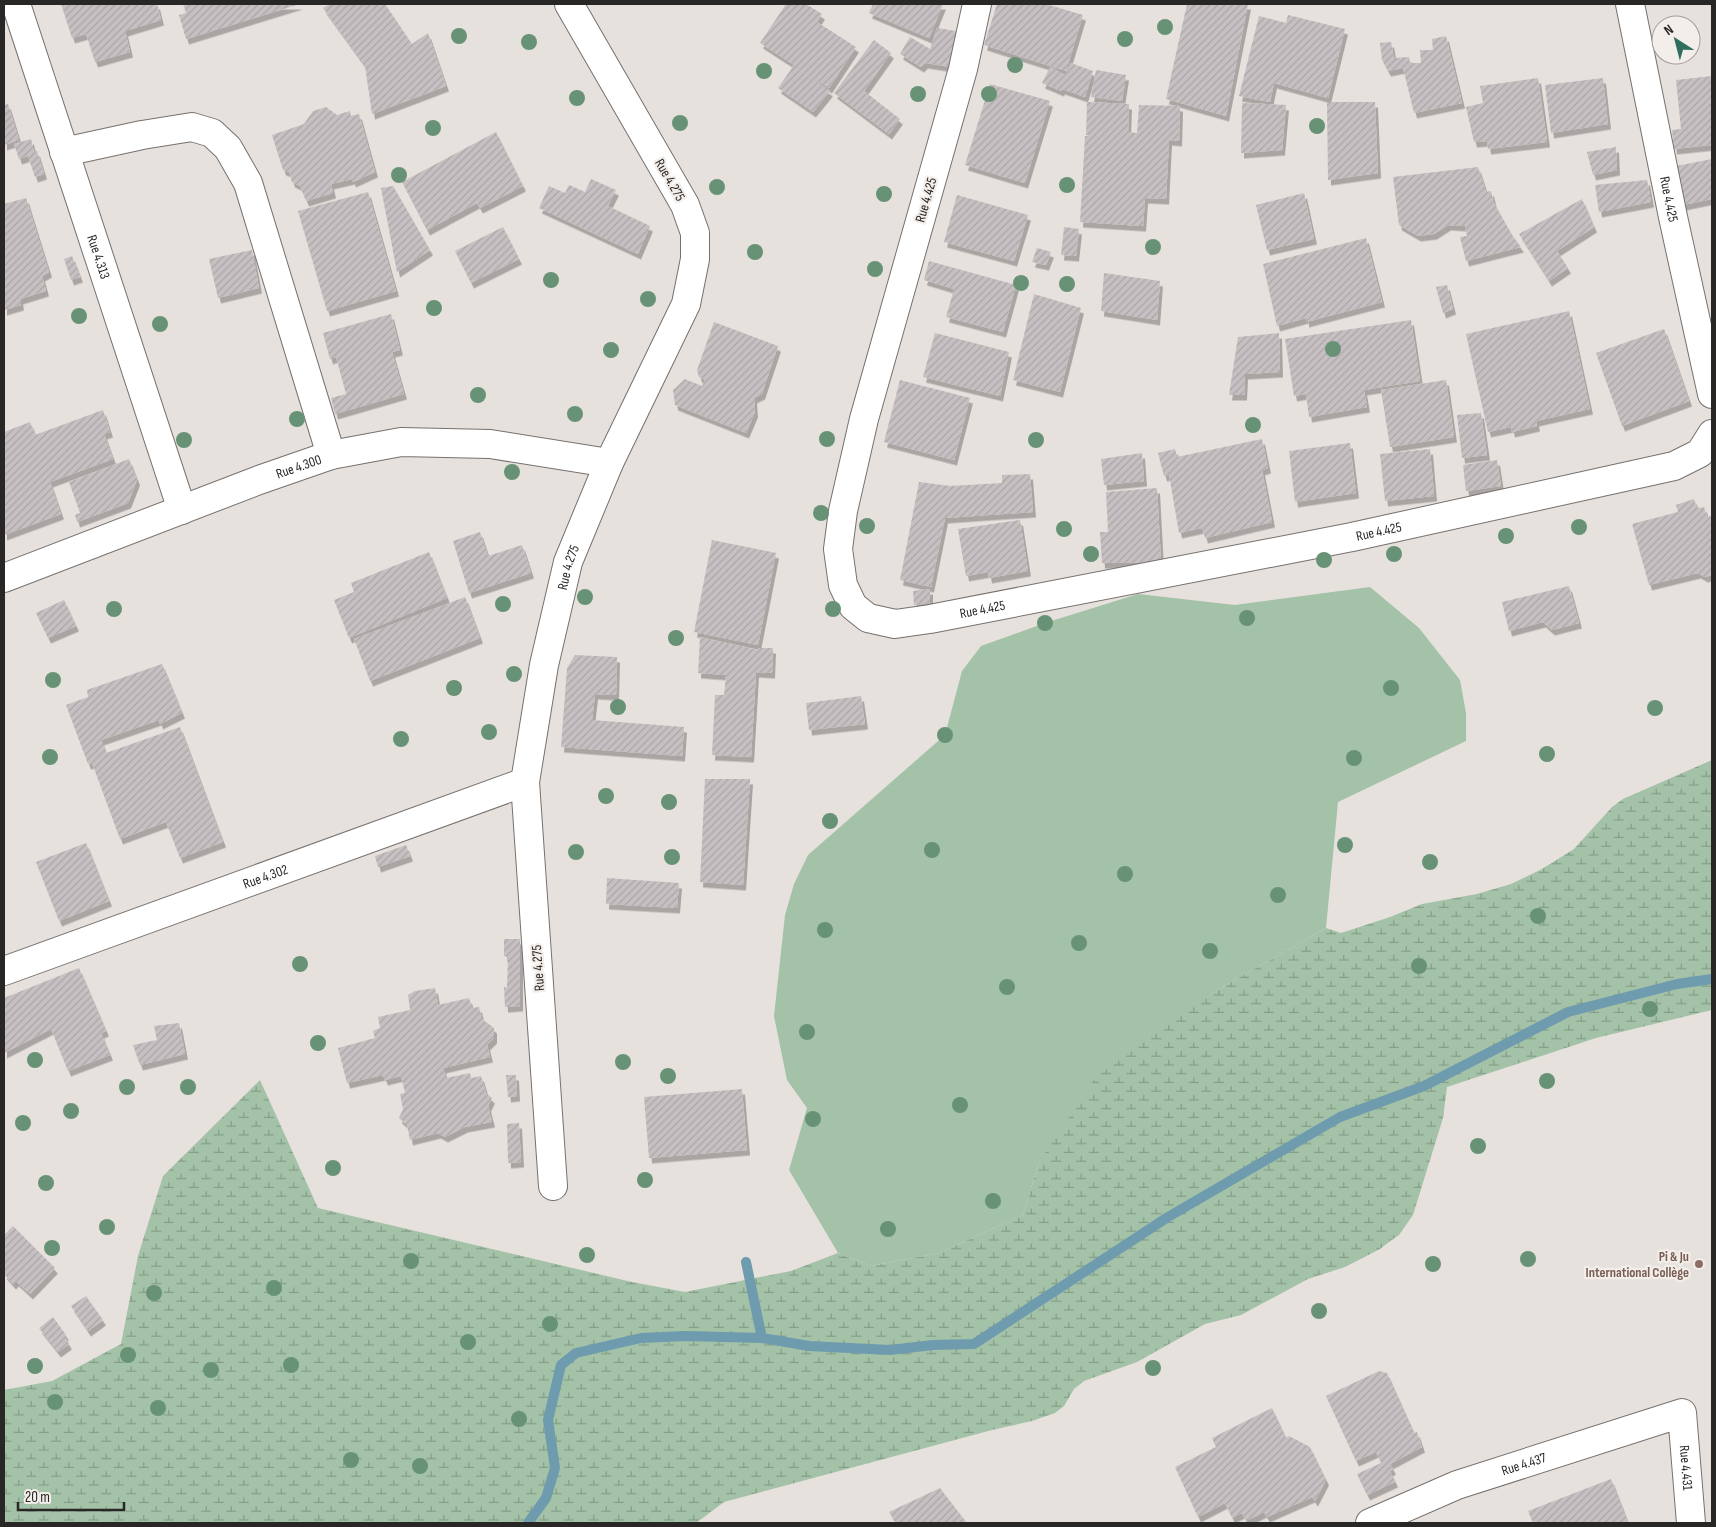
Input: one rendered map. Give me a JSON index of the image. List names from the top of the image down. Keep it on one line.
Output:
{"streets":{"street":["Rue 4.275","Rue 4.425","Rue 4.313","Rue 4.300","Rue 4.302","Rue 4.437","Rue 4.431"]},"crossings":[["Rue 4.275","Rue 4.300"],["Rue 4.275","Rue 4.302"],["Rue 4.313","Rue 4.300"],["Rue 4.437","Rue 4.431"]],"places":["Pi & Ju International Collège"],"scale_bar":"20 m","north":"top left"}
